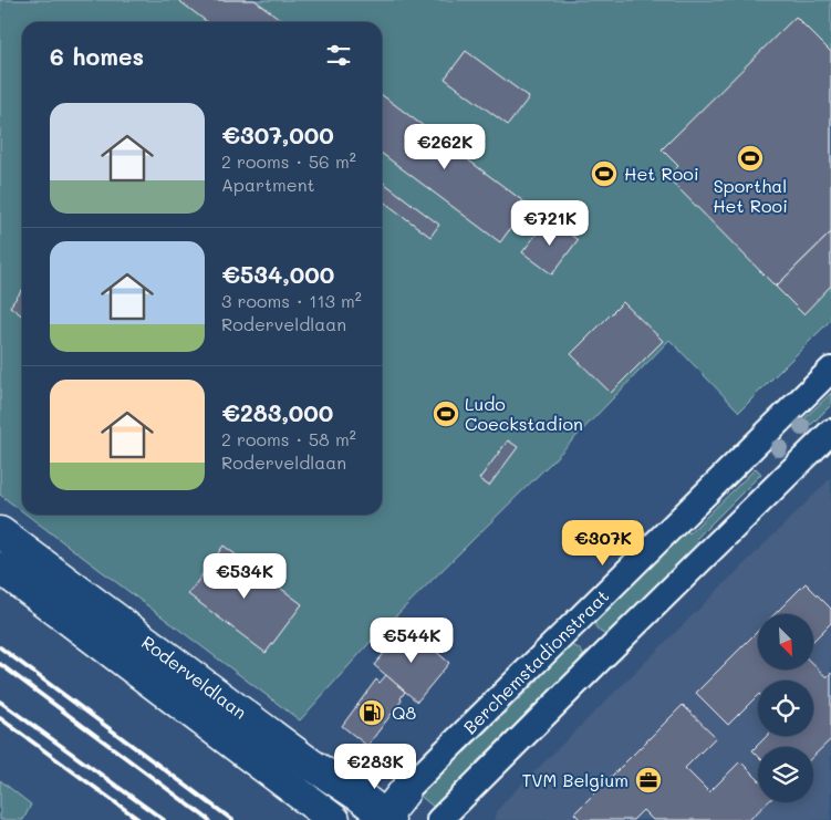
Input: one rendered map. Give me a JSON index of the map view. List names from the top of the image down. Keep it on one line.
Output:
{"streets":{"street":["Berchemstadionstraat","Roderveldlaan"]},"crossings":[["Berchemstadionstraat","Roderveldlaan"]],"places":{"sports":["Sporthal Het Rooi","Het Rooi","Ludo Coeckstadion"],"fuel station":["Q8"],"office":["TVM Belgium"]},"north":"bottom right","page":{"heading":"6 homes","list":[{"name":"€307,000","note":"2 rooms · 56 m² · Apartment"},{"name":"€534,000","note":"3 rooms · 113 m² · Roderveldlaan"},{"name":"€283,000","note":"2 rooms · 58 m² · Roderveldlaan"}],"price":["€262K","€721K","€307K","€534K","€544K","€283K"]}}
